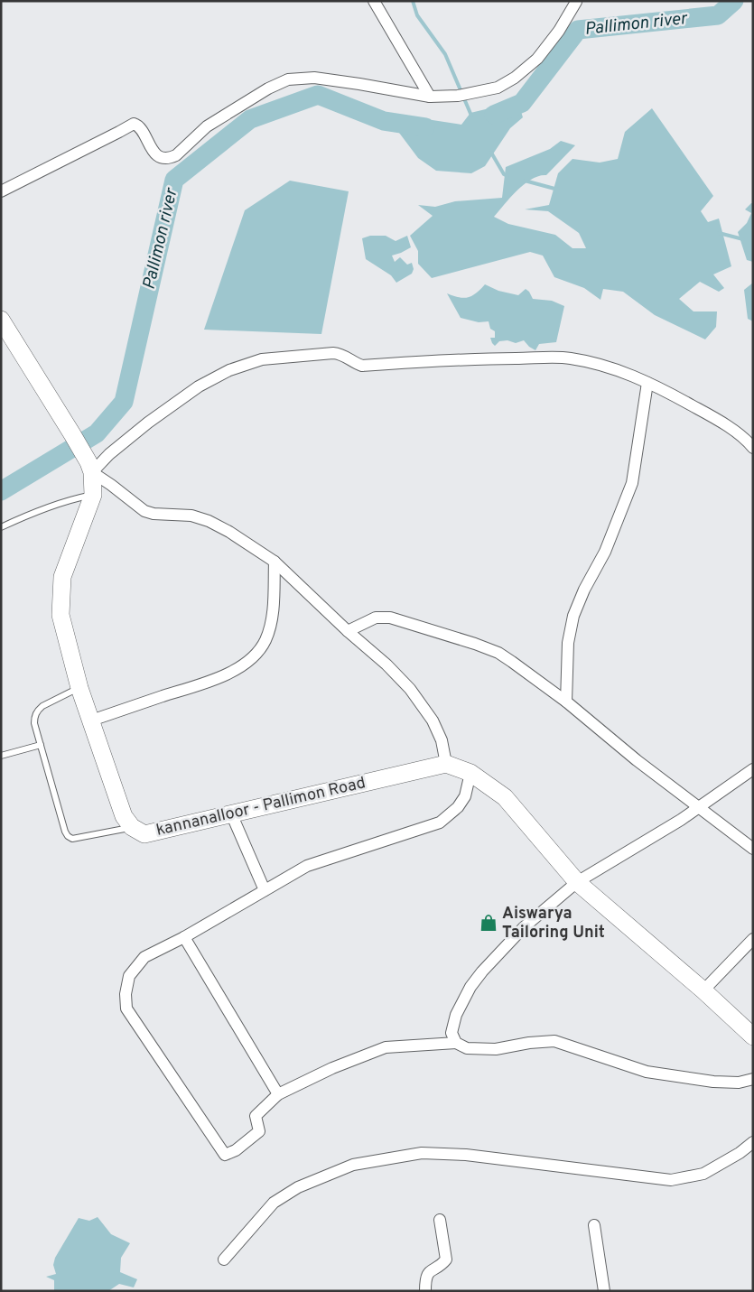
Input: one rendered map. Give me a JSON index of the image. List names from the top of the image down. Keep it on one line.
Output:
{"streets":{"street":["kannanalloor - Pallimon Road"]},"water":["Pallimon river"],"places":{"shop":["Aiswarya Tailoring Unit"]}}
